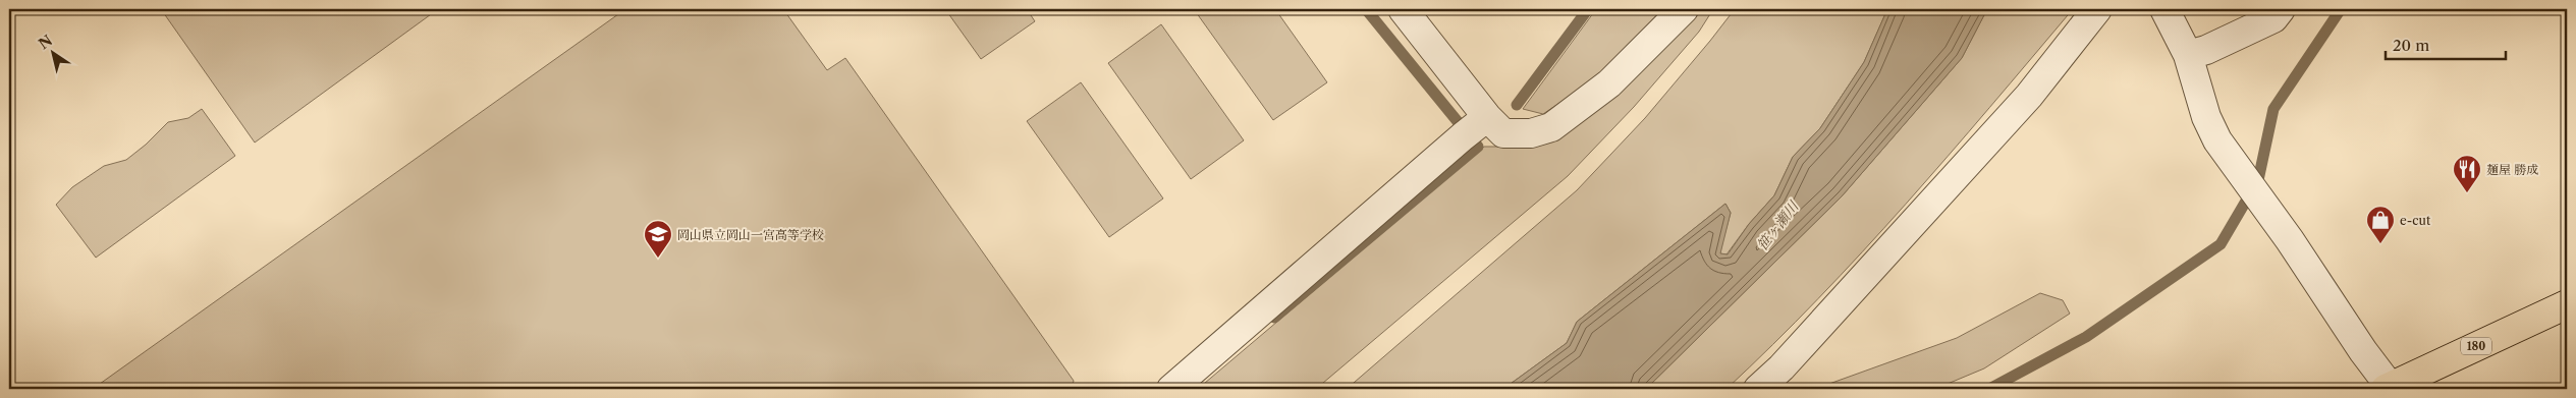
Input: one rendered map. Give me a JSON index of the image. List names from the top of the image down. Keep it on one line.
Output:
{"streets":{"highway":["180"]},"water":["笹ヶ瀬川"],"places":{"restaurant":["麺屋 勝成"],"shop":["e-cut"],"school or university":["岡山県立岡山一宮高等学校"]},"scale_bar":"20 m","north":"top left"}
